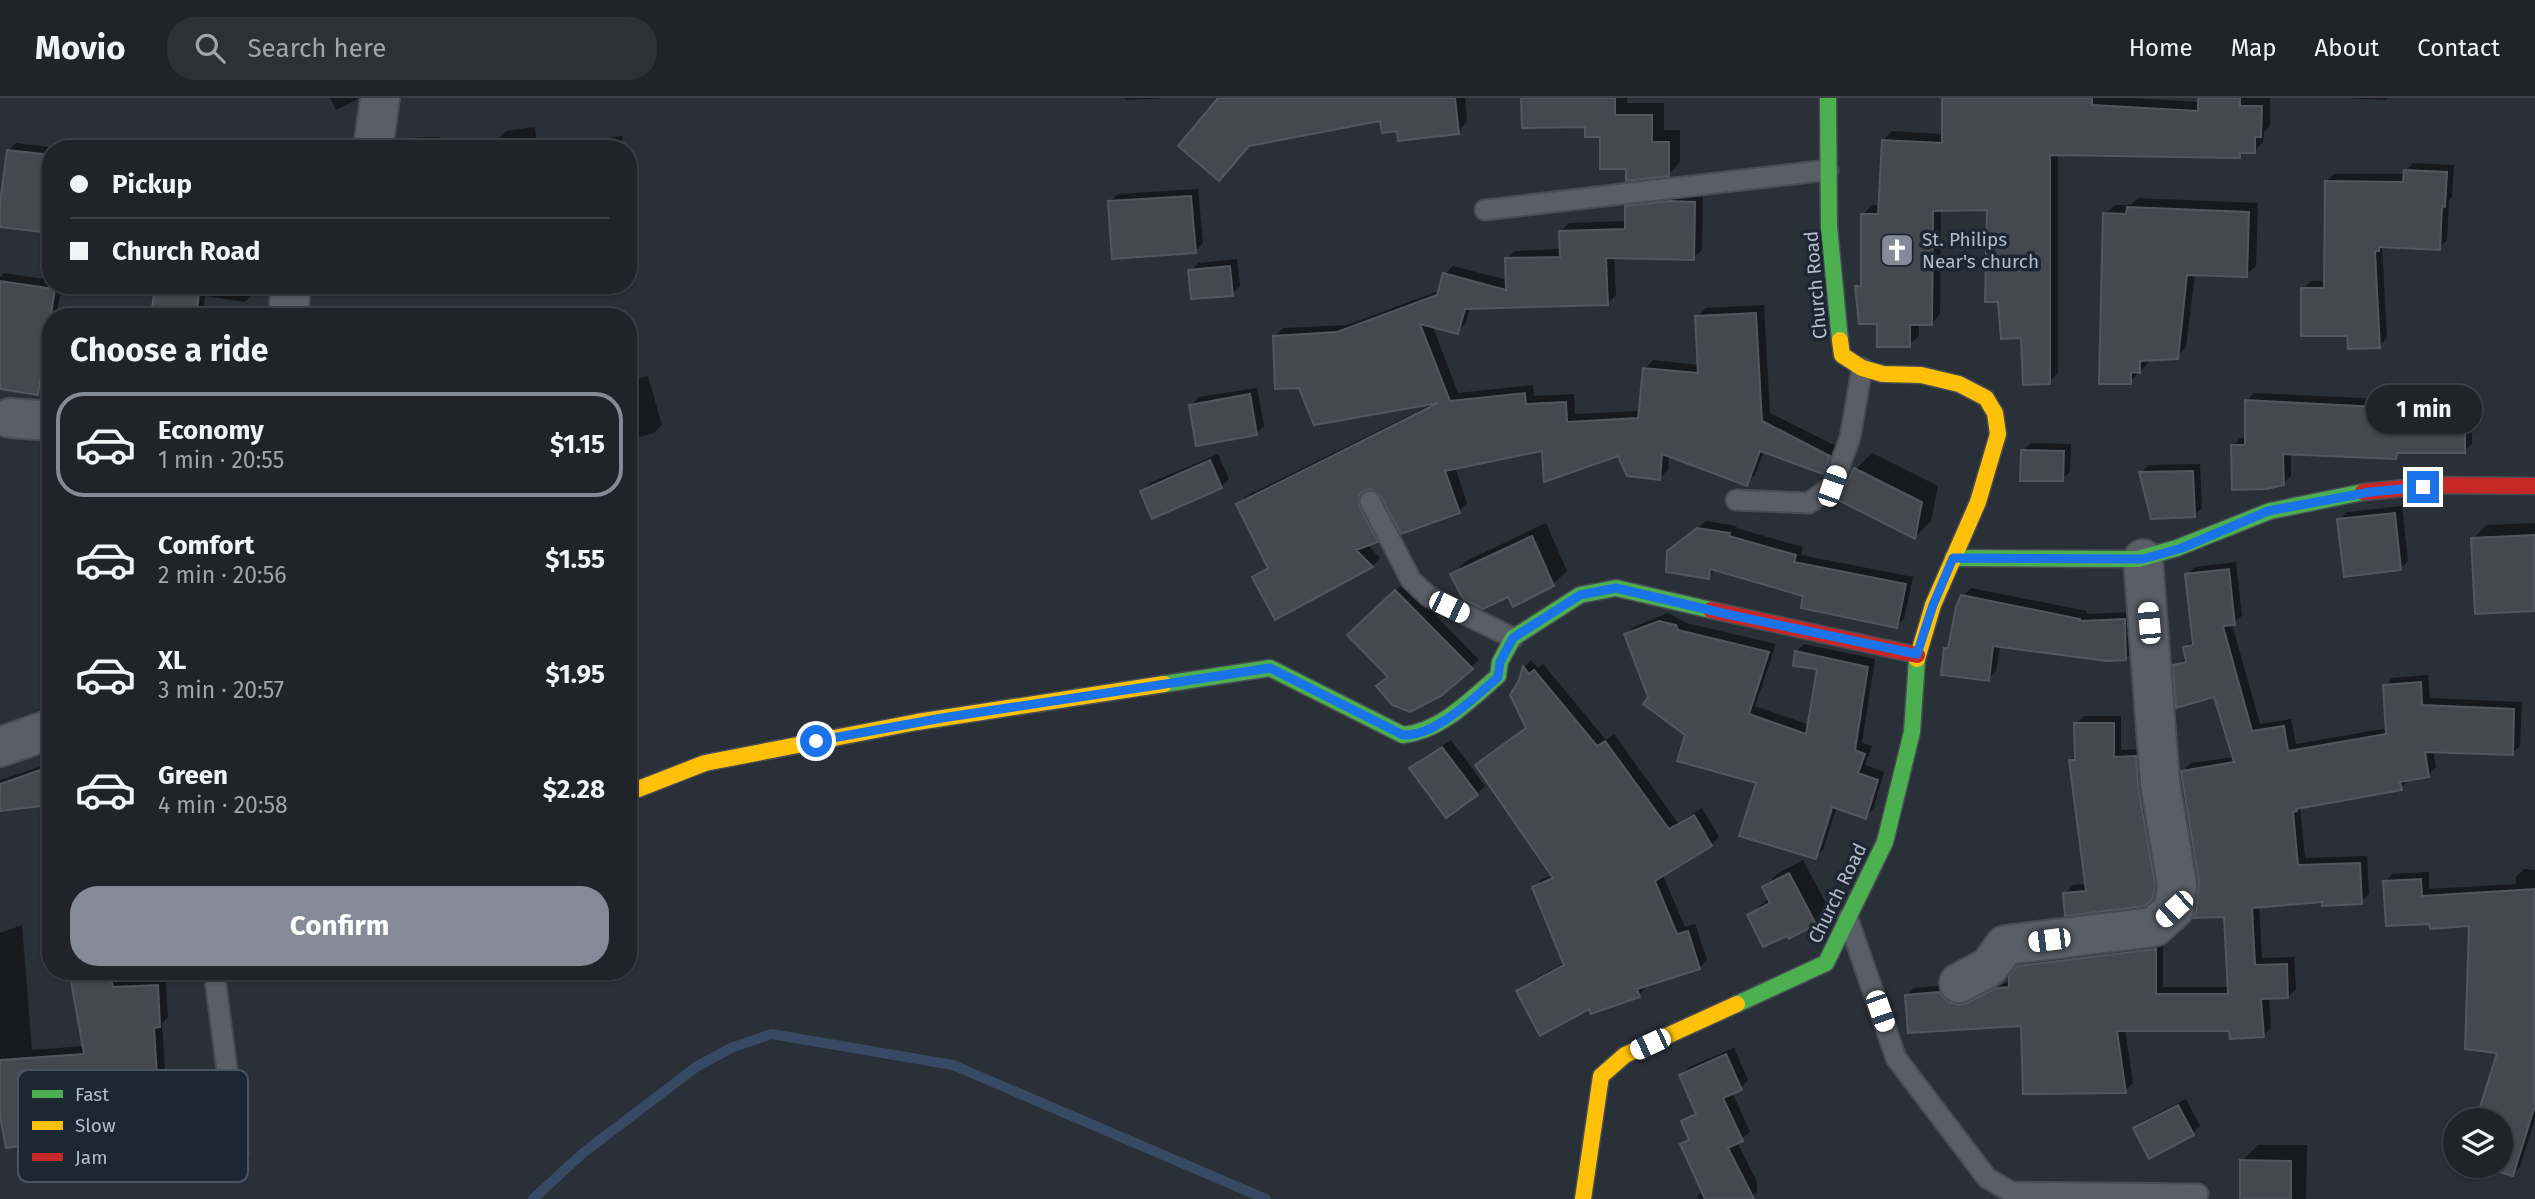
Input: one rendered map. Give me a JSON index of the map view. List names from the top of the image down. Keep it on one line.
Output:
{"streets":{"street":["Church Road"]},"places":{"church":["St. Philips Near's church"]},"legend":["Fast","Slow","Jam"],"page":{"header":"Movio","search":"Search here","nav":["Home","Map","About","Contact"],"banner":["Pickup","Church Road"],"heading":"Choose a ride","bubble":"1 min","list":[{"name":"Economy","note":"1 min · 20:55","value":"$1.15"},{"name":"Comfort","note":"2 min · 20:56","value":"$1.55"},{"name":"XL","note":"3 min · 20:57","value":"$1.95"},{"name":"Green","note":"4 min · 20:58","value":"$2.28"}],"buttons":"Confirm"}}
